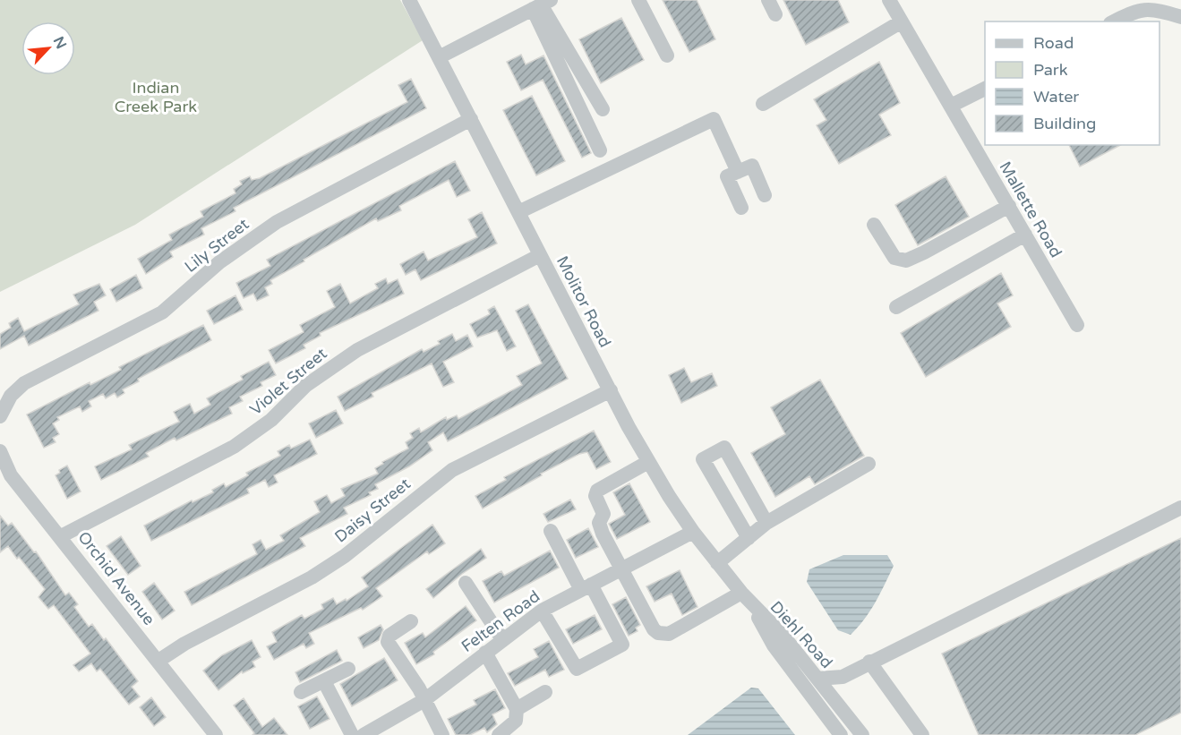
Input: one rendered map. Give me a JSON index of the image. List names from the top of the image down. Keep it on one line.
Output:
{"streets":{"street":["Mallette Road","Lily Street","Molitor Road","Violet Street","Daisy Street","Orchid Avenue","Felten Road","Diehl Road"]},"crossings":[["Lily Street","Molitor Road"],["Molitor Road","Violet Street"],["Molitor Road","Daisy Street"],["Molitor Road","Felten Road"],["Molitor Road","Diehl Road"],["Violet Street","Orchid Avenue"],["Daisy Street","Orchid Avenue"]],"parks":["Indian Creek Park"],"legend":["Road","Park","Water","Building"],"north":"top right"}
